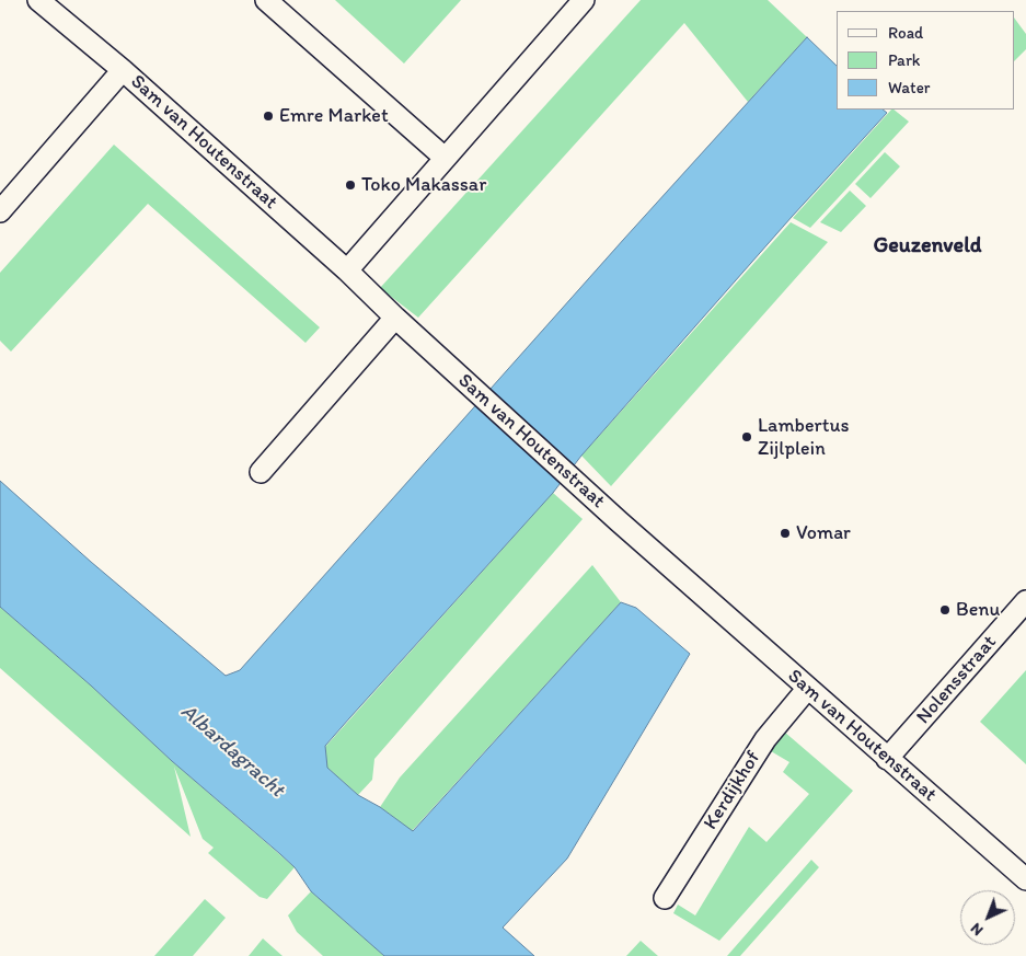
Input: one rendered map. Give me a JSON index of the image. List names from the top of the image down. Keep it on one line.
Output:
{"streets":{"street":["Sam van Houtenstraat","Nolensstraat","Kerdijkhof"]},"crossings":[["Sam van Houtenstraat","Nolensstraat"],["Sam van Houtenstraat","Kerdijkhof"]],"districts":["Geuzenveld"],"water":["Albardagracht"],"places":["Emre Market","Toko Makassar","Lambertus Zijlplein","Vomar","Benu"],"legend":["Road","Park","Water"],"north":"bottom left"}
